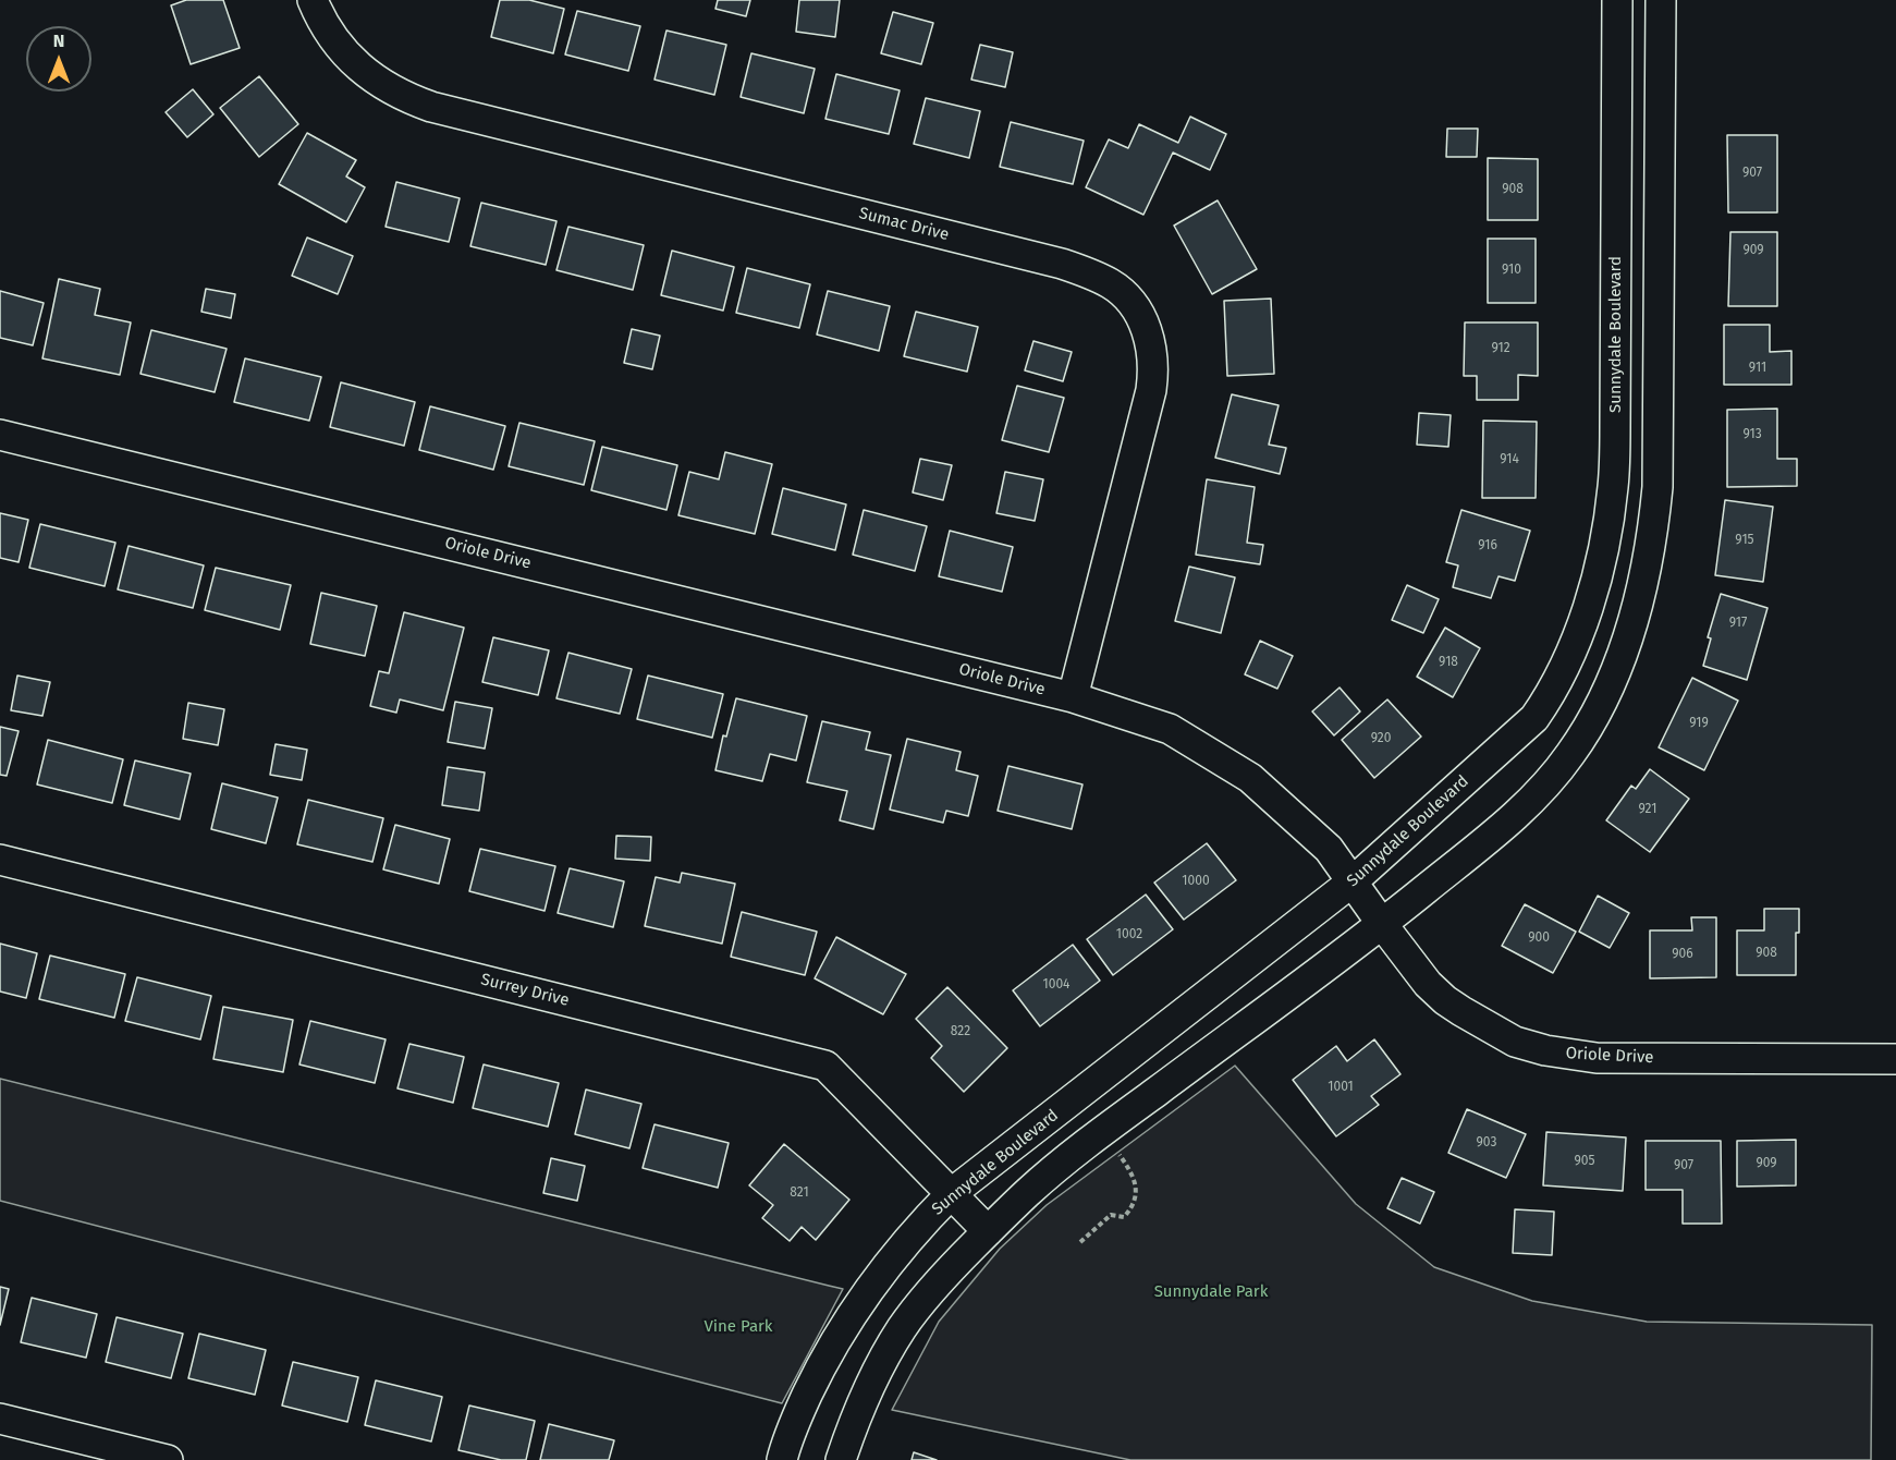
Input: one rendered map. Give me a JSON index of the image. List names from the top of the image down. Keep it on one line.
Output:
{"streets":{"street":["Sumac Drive","Sunnydale Boulevard","Oriole Drive","Surrey Drive"]},"crossings":[["Sumac Drive","Oriole Drive"],["Sunnydale Boulevard","Oriole Drive"],["Sunnydale Boulevard","Surrey Drive"]],"parks":["Sunnydale Park","Vine Park"],"house_numbers":["907","908","909","910","912","911","913","914","915","916","917","918","919","920","921","1000","1002","900","908","906","1004","822","1001","903","905","909","907","821"],"north":"top"}
